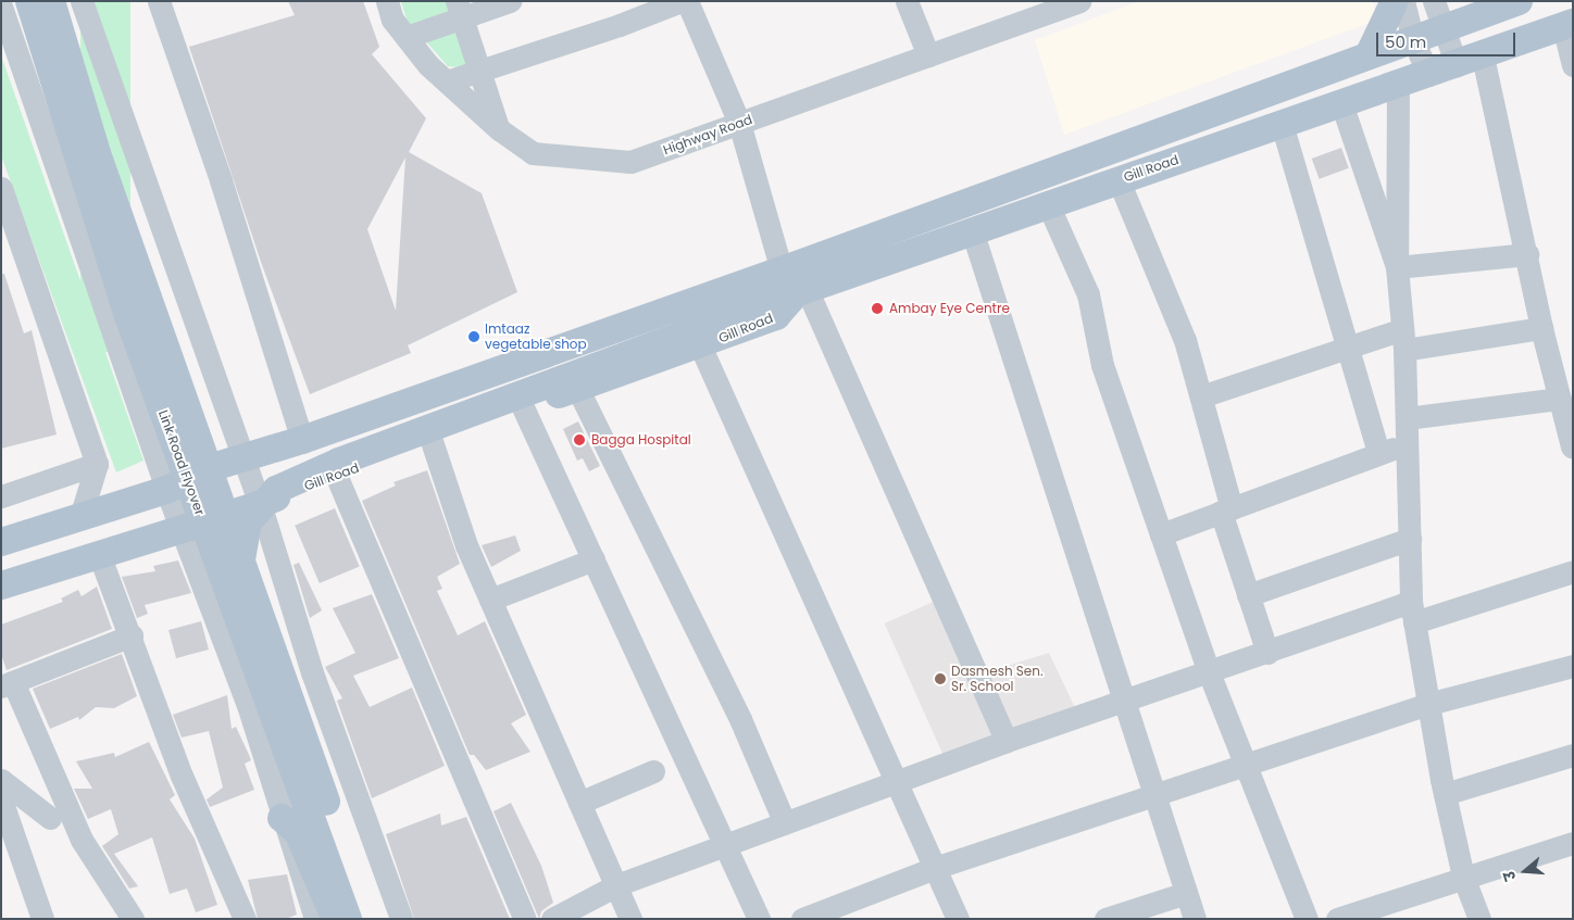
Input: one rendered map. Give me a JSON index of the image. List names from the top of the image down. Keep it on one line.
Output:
{"streets":{"main road":["Gill Road","Link Road Flyover"],"street":["Highway Road"]},"places":["Ambay Eye Centre","Imtaaz vegetable shop","Bagga Hospital","Dasmesh Sen. Sr. School"],"scale_bar":"50 m","north":"left"}
